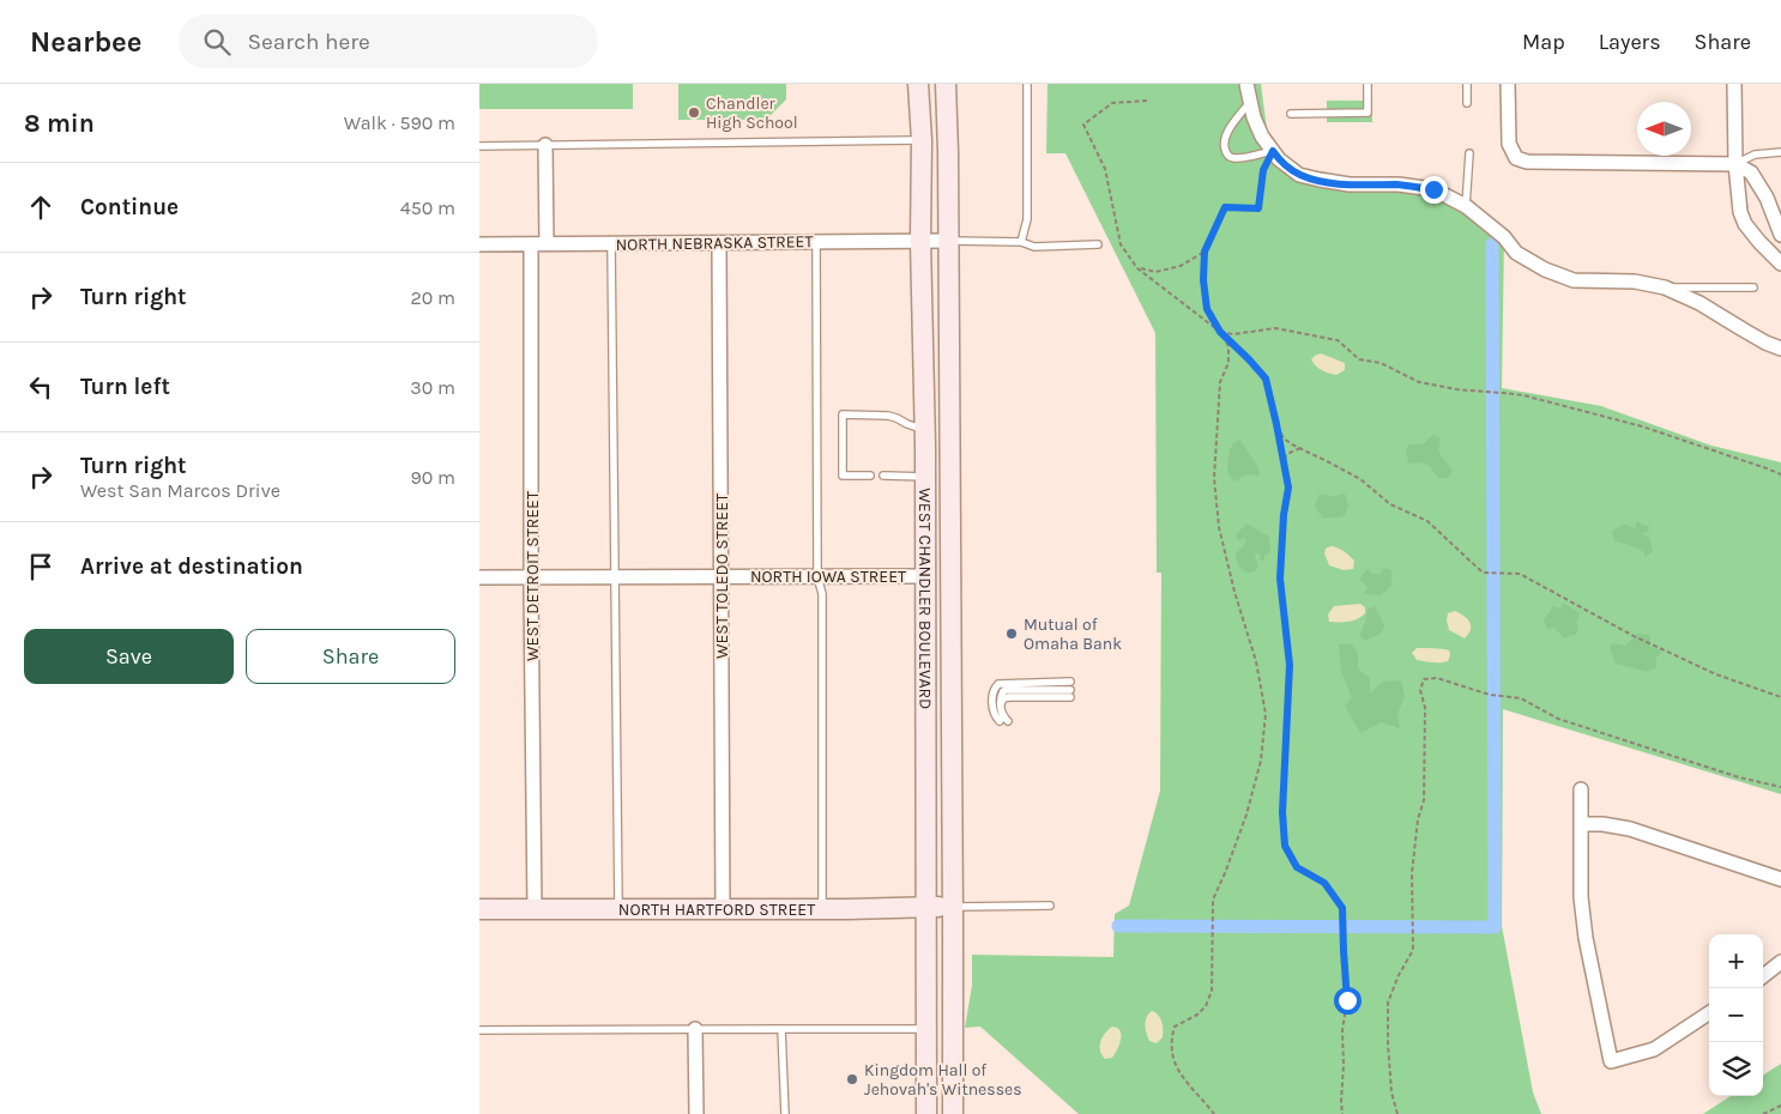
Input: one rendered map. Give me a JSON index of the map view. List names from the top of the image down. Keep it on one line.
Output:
{"streets":{"main road":["WEST CHANDLER BOULEVARD","NORTH HARTFORD STREET"],"street":["NORTH NEBRASKA STREET","WEST DETROIT STREET","WEST TOLEDO STREET","NORTH IOWA STREET"]},"crossings":[["NORTH NEBRASKA STREET","WEST DETROIT STREET"],["NORTH NEBRASKA STREET","WEST TOLEDO STREET"],["NORTH NEBRASKA STREET","WEST CHANDLER BOULEVARD"],["WEST DETROIT STREET","NORTH IOWA STREET"],["WEST DETROIT STREET","NORTH HARTFORD STREET"],["WEST TOLEDO STREET","NORTH IOWA STREET"],["WEST TOLEDO STREET","NORTH HARTFORD STREET"],["NORTH IOWA STREET","WEST CHANDLER BOULEVARD"],["WEST CHANDLER BOULEVARD","NORTH HARTFORD STREET"]],"places":["Chandler High School","Mutual of Omaha Bank","Kingdom Hall of Jehovah's Witnesses"],"north":"left","page":{"header":"Nearbee","search":"Search here","nav":["Map","Layers","Share"],"heading":["8 min","Walk · 590 m"],"list":[["Continue","450 m"],["Turn right","20 m"],["Turn left","30 m"],["Turn right","West San Marcos Drive","90 m"],"Arrive at destination"],"buttons":["Save","Share"],"map_buttons":["+","−"]}}
